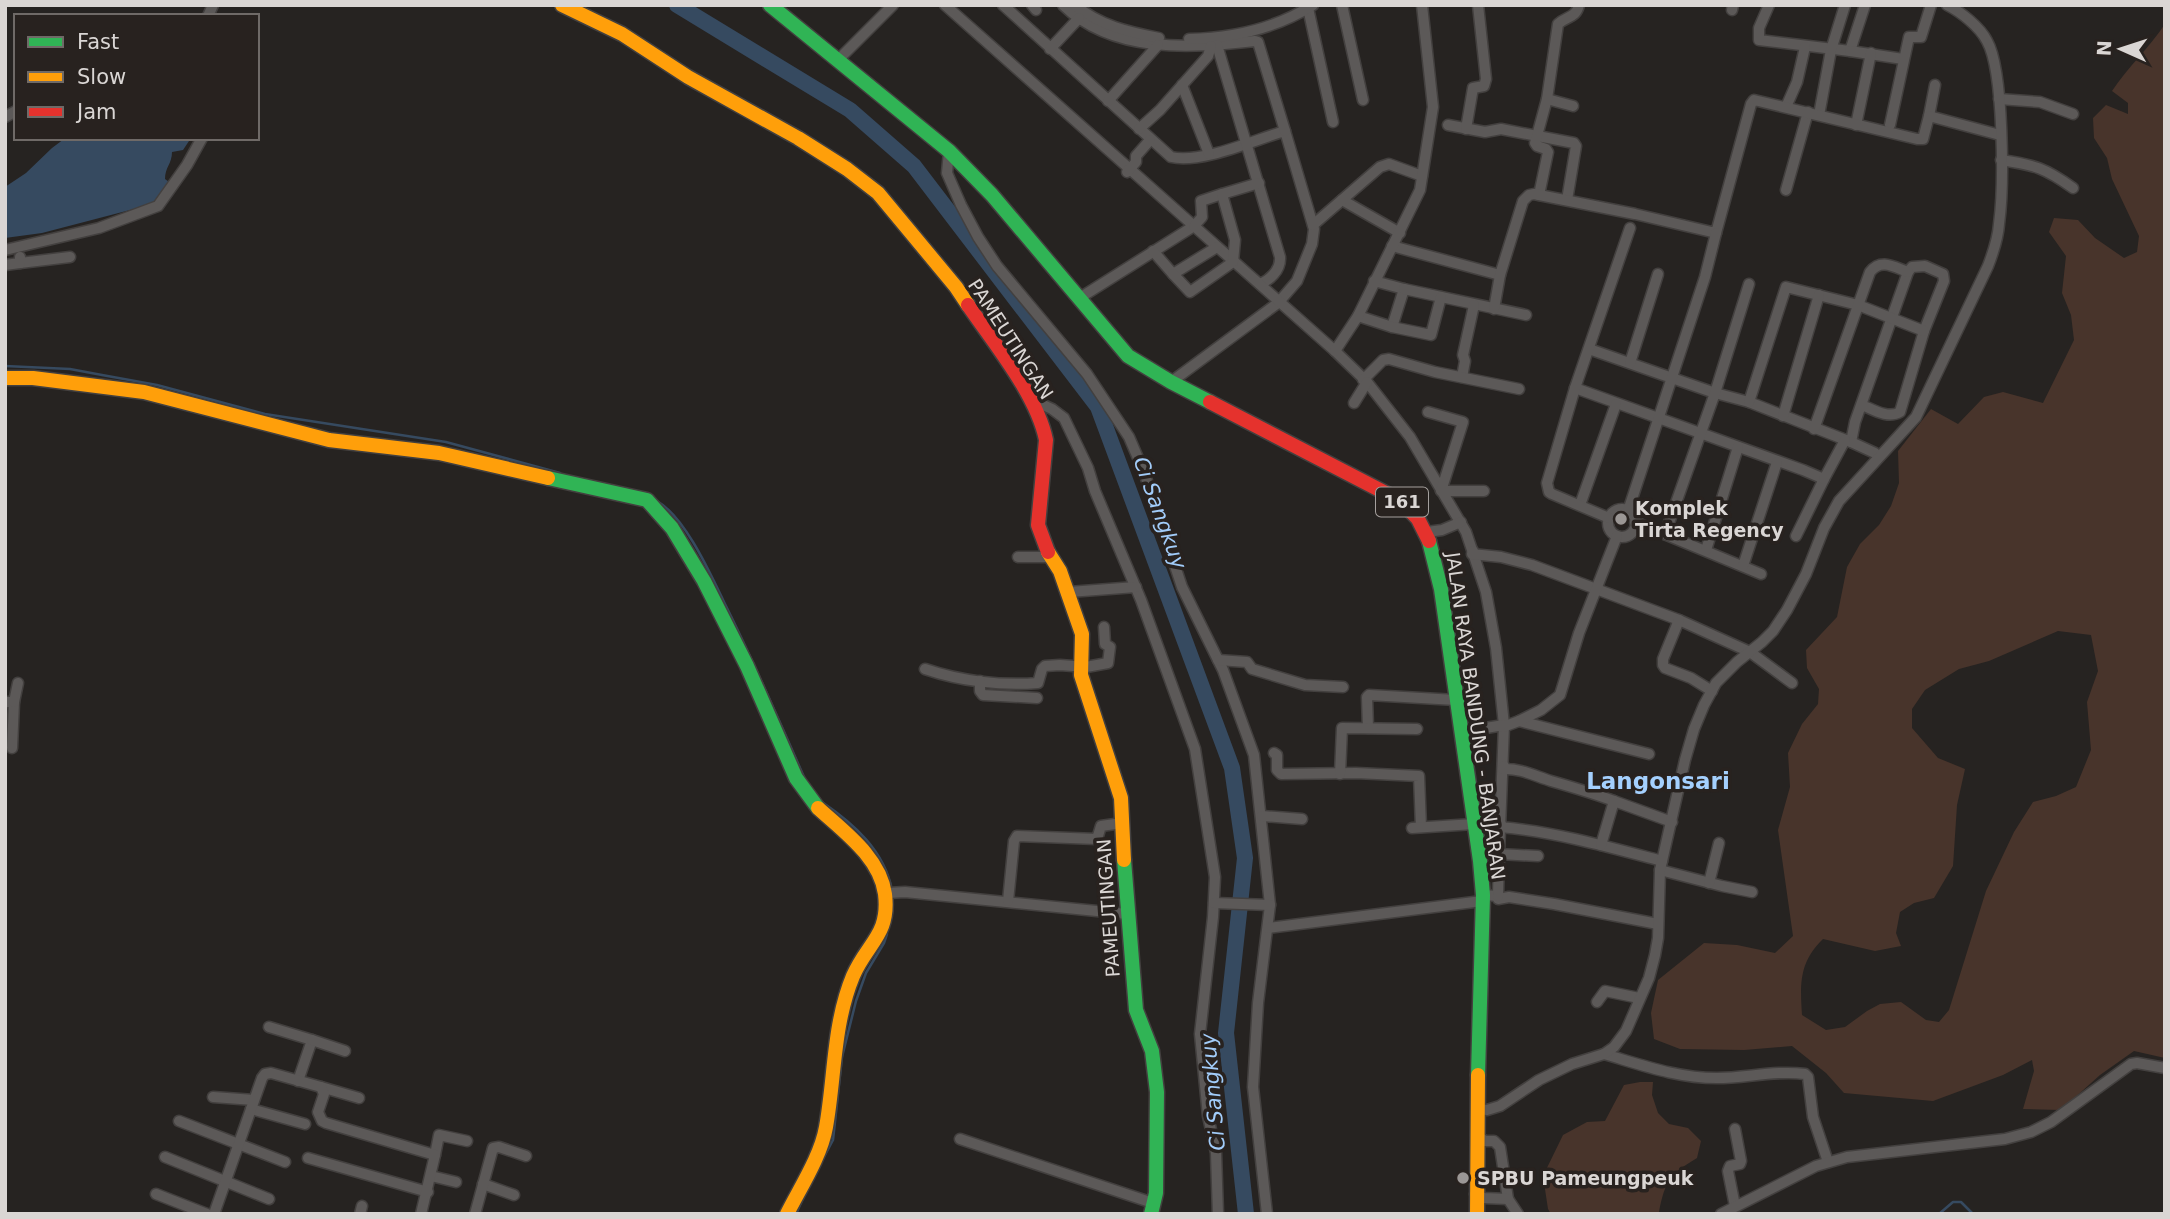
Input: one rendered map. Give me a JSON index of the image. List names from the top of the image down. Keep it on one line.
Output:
{"streets":{"street":["PAMEUTINGAN","161","JALAN RAYA BANDUNG - BANJARAN"]},"districts":["Langonsari"],"water":["Ci Sangkuy"],"places":["Komplek Tirta Regency","SPBU Pameungpeuk"],"legend":["Fast","Slow","Jam"],"north":"left"}
